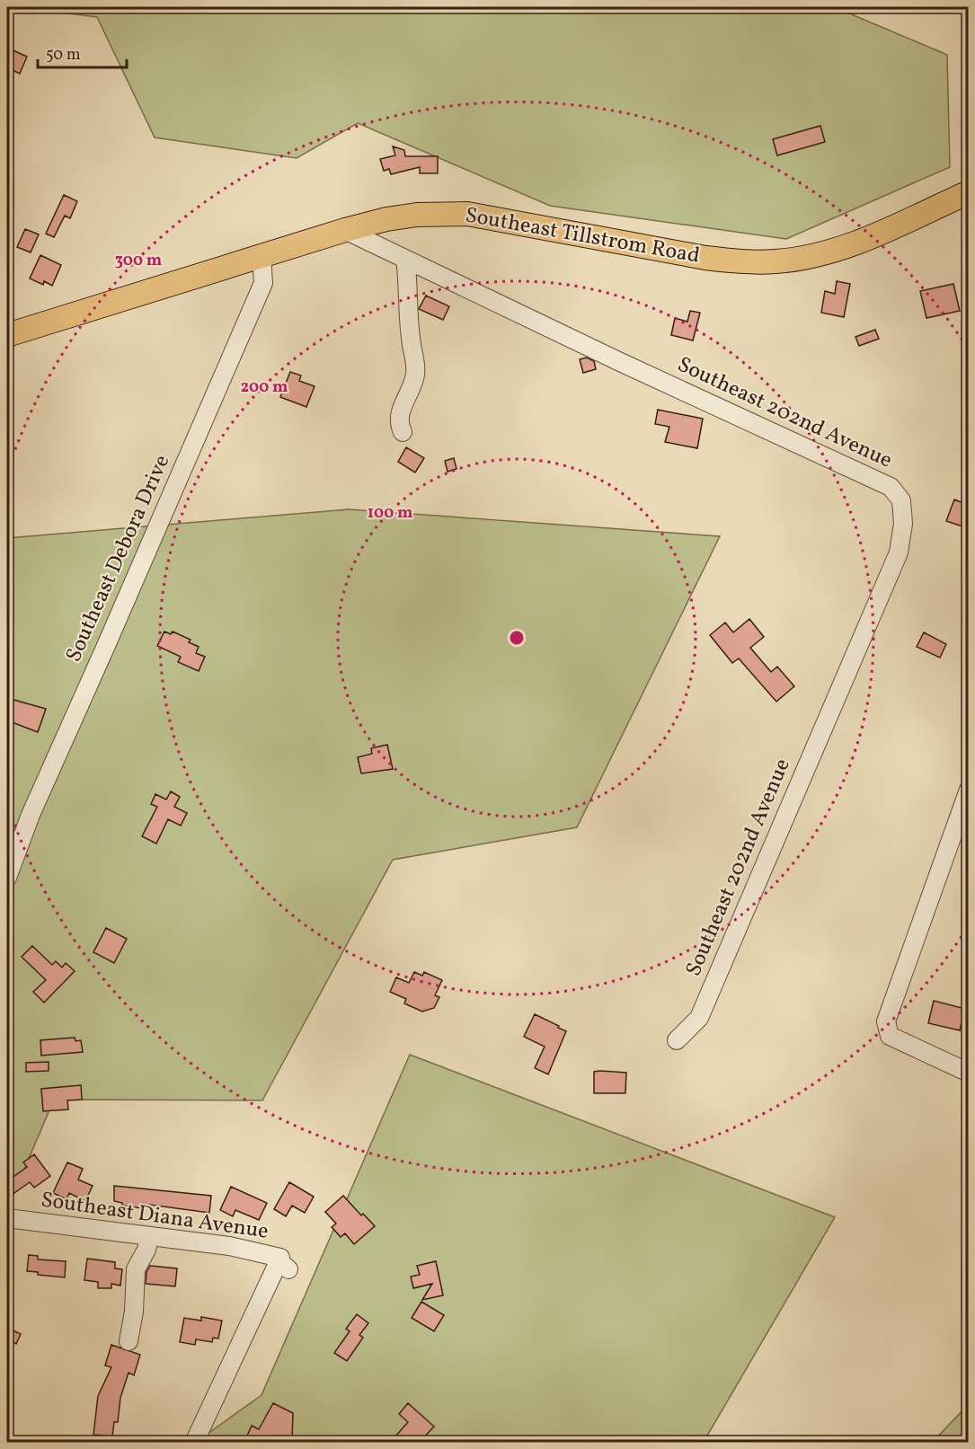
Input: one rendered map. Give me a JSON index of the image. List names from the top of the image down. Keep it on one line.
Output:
{"streets":{"main road":["Southeast Tillstrom Road"],"street":["Southeast 202nd Avenue","Southeast Debora Drive","Southeast Diana Avenue"]},"crossings":[["Southeast Tillstrom Road","Southeast 202nd Avenue"],["Southeast Tillstrom Road","Southeast Debora Drive"]],"scale_bar":"50 m","rings":["300 m","200 m","100 m"]}
